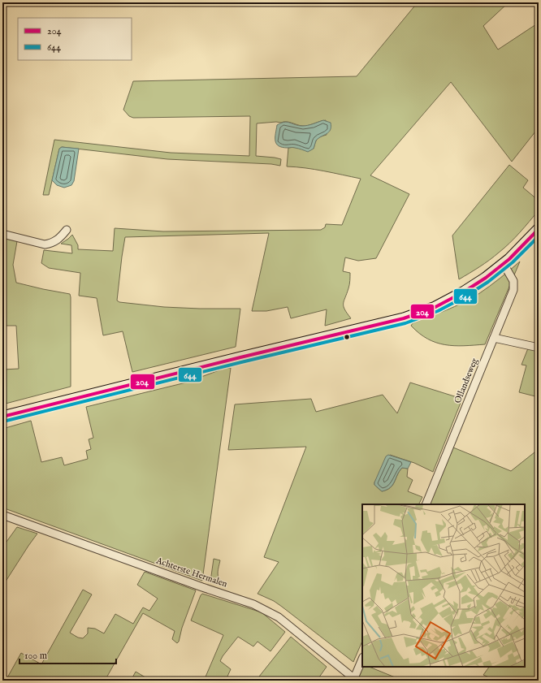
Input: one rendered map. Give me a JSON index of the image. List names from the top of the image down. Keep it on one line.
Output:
{"streets":{"street":["Ollandseweg","Achterste Hermalen"]},"lines":["transit line 204","transit line 644"],"legend":["204","644"],"scale_bar":"100 m"}
